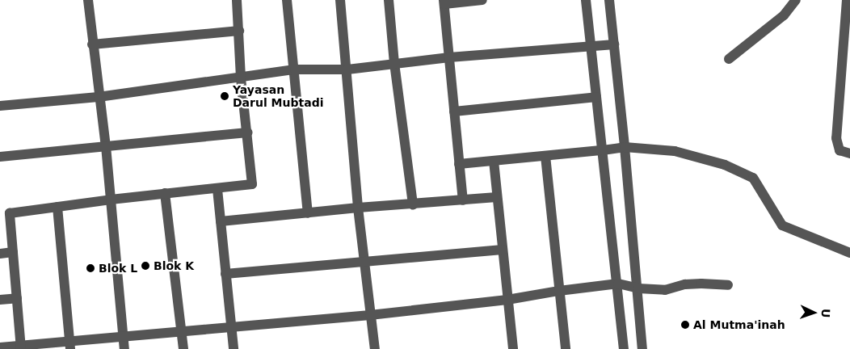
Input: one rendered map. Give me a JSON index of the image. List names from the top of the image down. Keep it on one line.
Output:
{"places":["Yayasan Darul Mubtadi","Blok K","Blok L","Al Mutma'inah"],"north":"right"}
